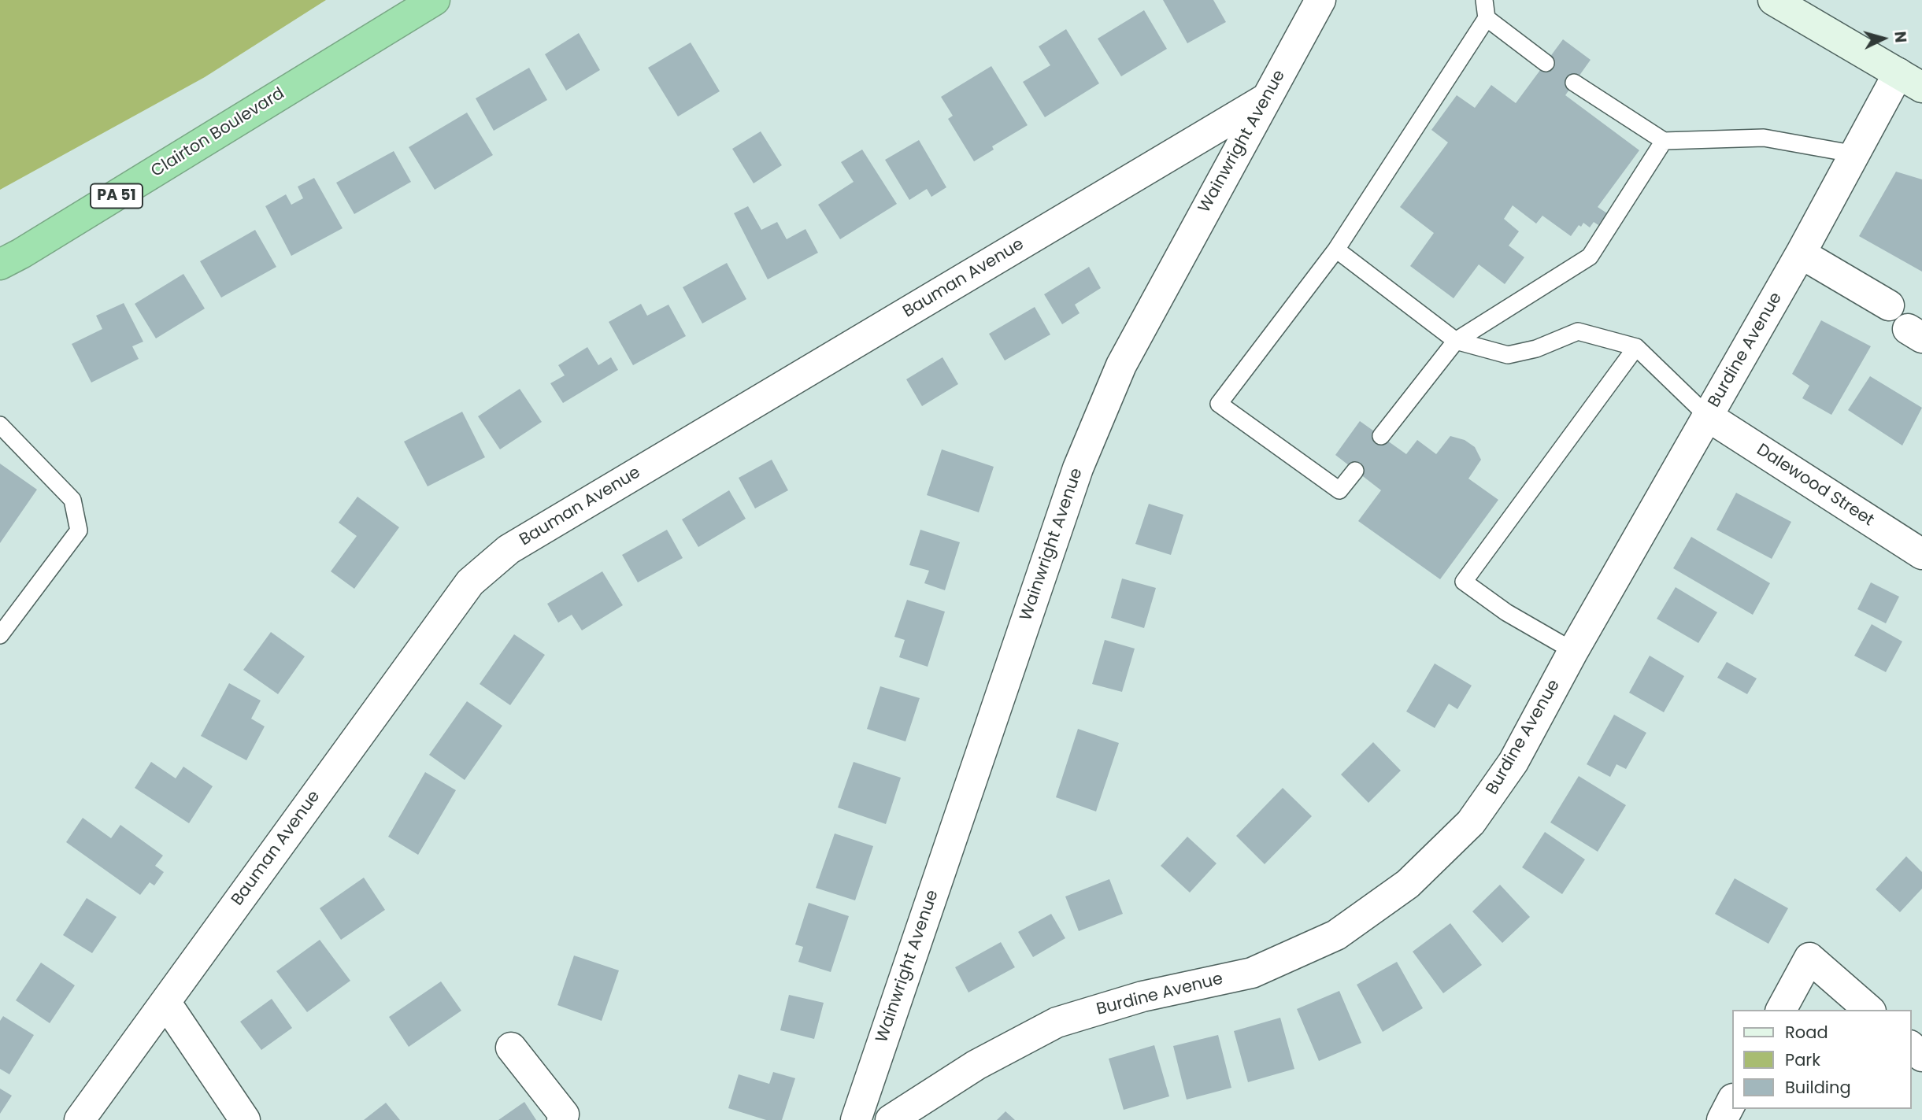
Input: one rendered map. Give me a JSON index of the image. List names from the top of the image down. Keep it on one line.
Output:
{"streets":{"highway":["Clairton Boulevard","PA 51"],"street":["Wainwright Avenue","Bauman Avenue","Burdine Avenue","Dalewood Street"]},"crossings":[["Wainwright Avenue","Bauman Avenue"],["Burdine Avenue","Dalewood Street"]],"legend":["Road","Park","Building"],"north":"right"}
